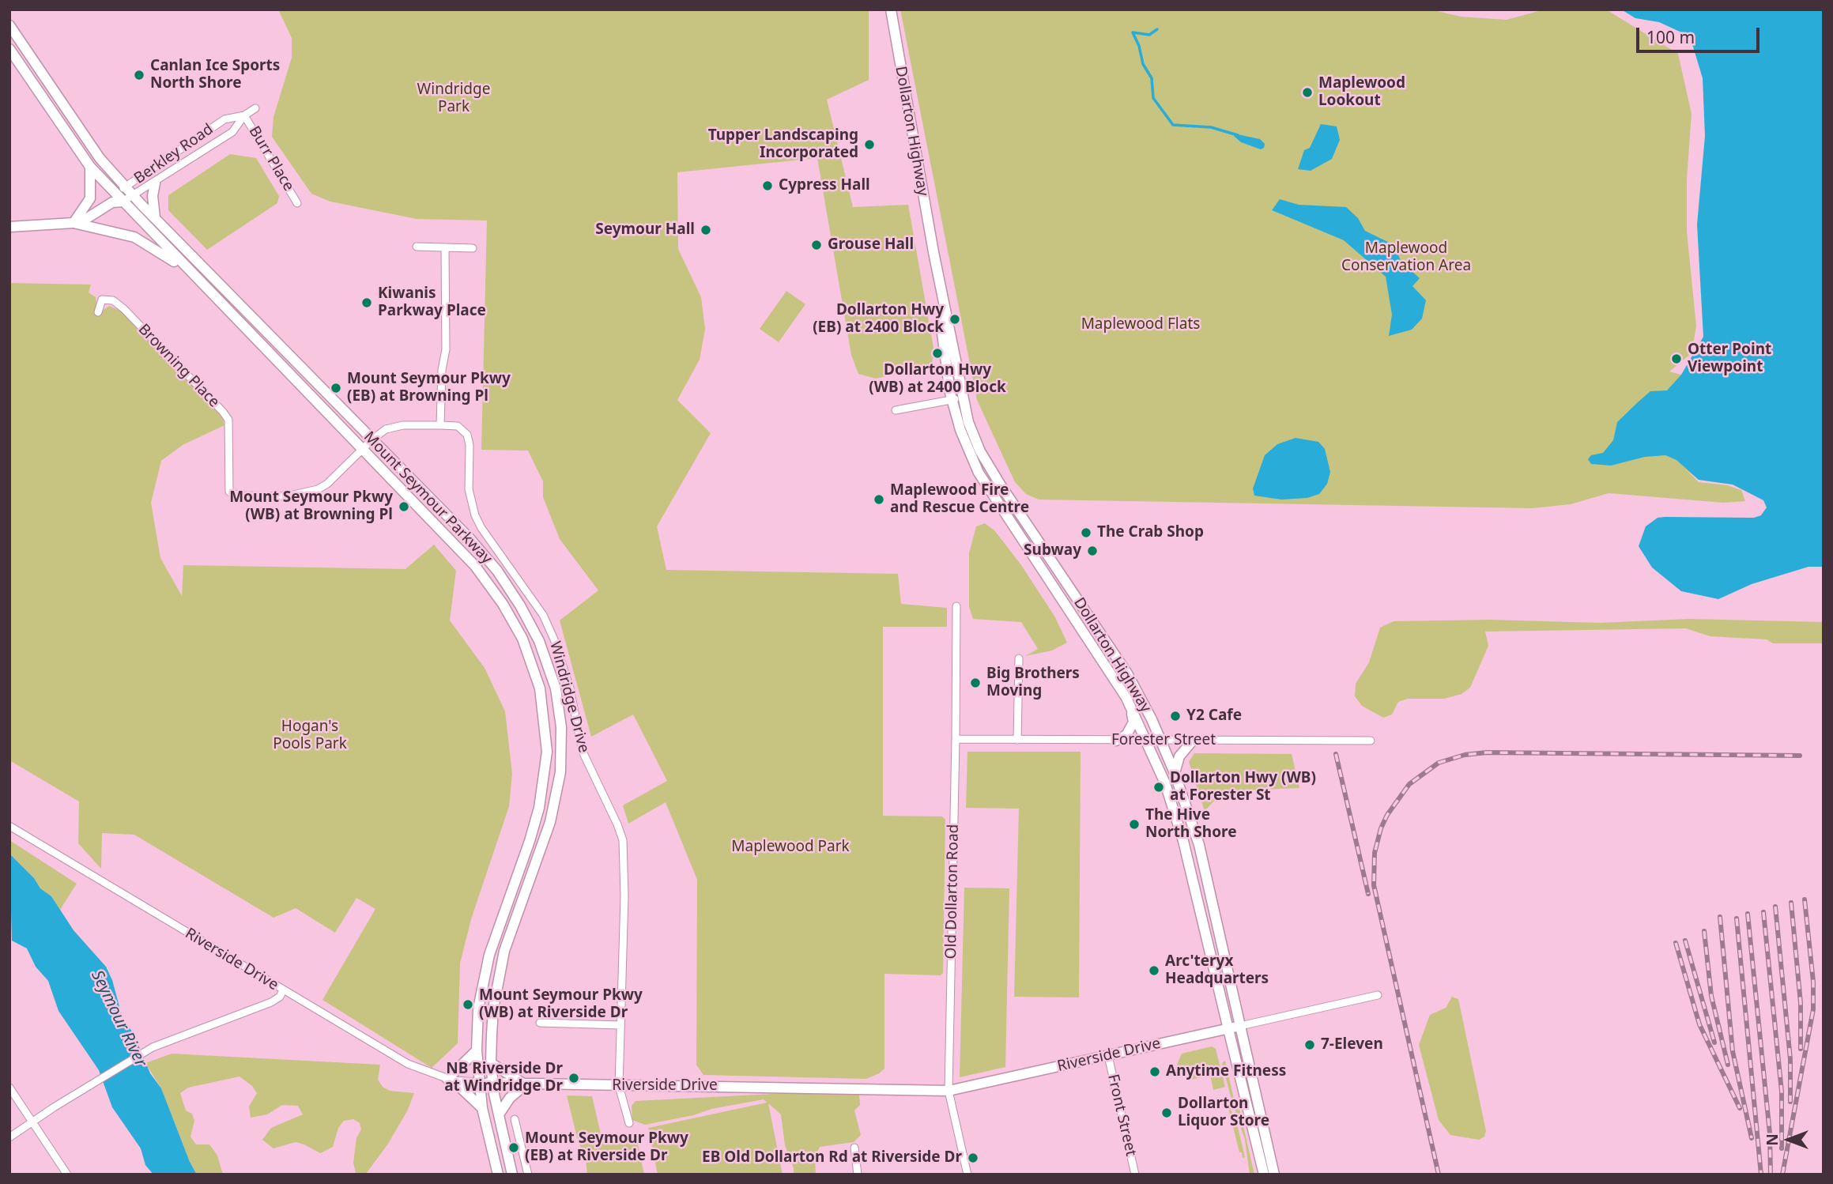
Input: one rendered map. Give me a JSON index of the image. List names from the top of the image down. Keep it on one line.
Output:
{"streets":{"main road":["Dollarton Highway","Berkley Road","Mount Seymour Parkway","Riverside Drive"],"street":["Burr Place","Browning Place","Windridge Drive","Forester Street","Old Dollarton Road","Front Street"]},"crossings":[["Dollarton Highway","Forester Street"],["Dollarton Highway","Riverside Drive"],["Berkley Road","Burr Place"],["Berkley Road","Mount Seymour Parkway"],["Browning Place","Mount Seymour Parkway"],["Browning Place","Windridge Drive"],["Mount Seymour Parkway","Riverside Drive"],["Windridge Drive","Riverside Drive"],["Forester Street","Old Dollarton Road"],["Old Dollarton Road","Riverside Drive"],["Riverside Drive","Front Street"]],"water":["Seymour River"],"parks":["Windridge Park","Maplewood Conservation Area","Maplewood Flats","Hogan's Pools Park","Maplewood Park"],"places":["Canlan Ice Sports North Shore","Maplewood Lookout","Tupper Landscaping Incorporated","Cypress Hall","Seymour Hall","Grouse Hall","Kiwanis Parkway Place","Dollarton Hwy (EB) at 2400 Block","Dollarton Hwy (WB) at 2400 Block","Otter Point Viewpoint","Mount Seymour Pkwy (EB) at Browning Pl","Maplewood Fire and Rescue Centre","Mount Seymour Pkwy (WB) at Browning Pl","The Crab Shop","Subway","Big Brothers Moving","Y2 Cafe","Dollarton Hwy (WB) at Forester St","The Hive North Shore","Arc'teryx Headquarters","Mount Seymour Pkwy (WB) at Riverside Dr","7-Eleven","Anytime Fitness","NB Riverside Dr at Windridge Dr","Dollarton Liquor Store","Mount Seymour Pkwy (EB) at Riverside Dr","EB Old Dollarton Rd at Riverside Dr"],"scale_bar":"100 m","north":"left"}
